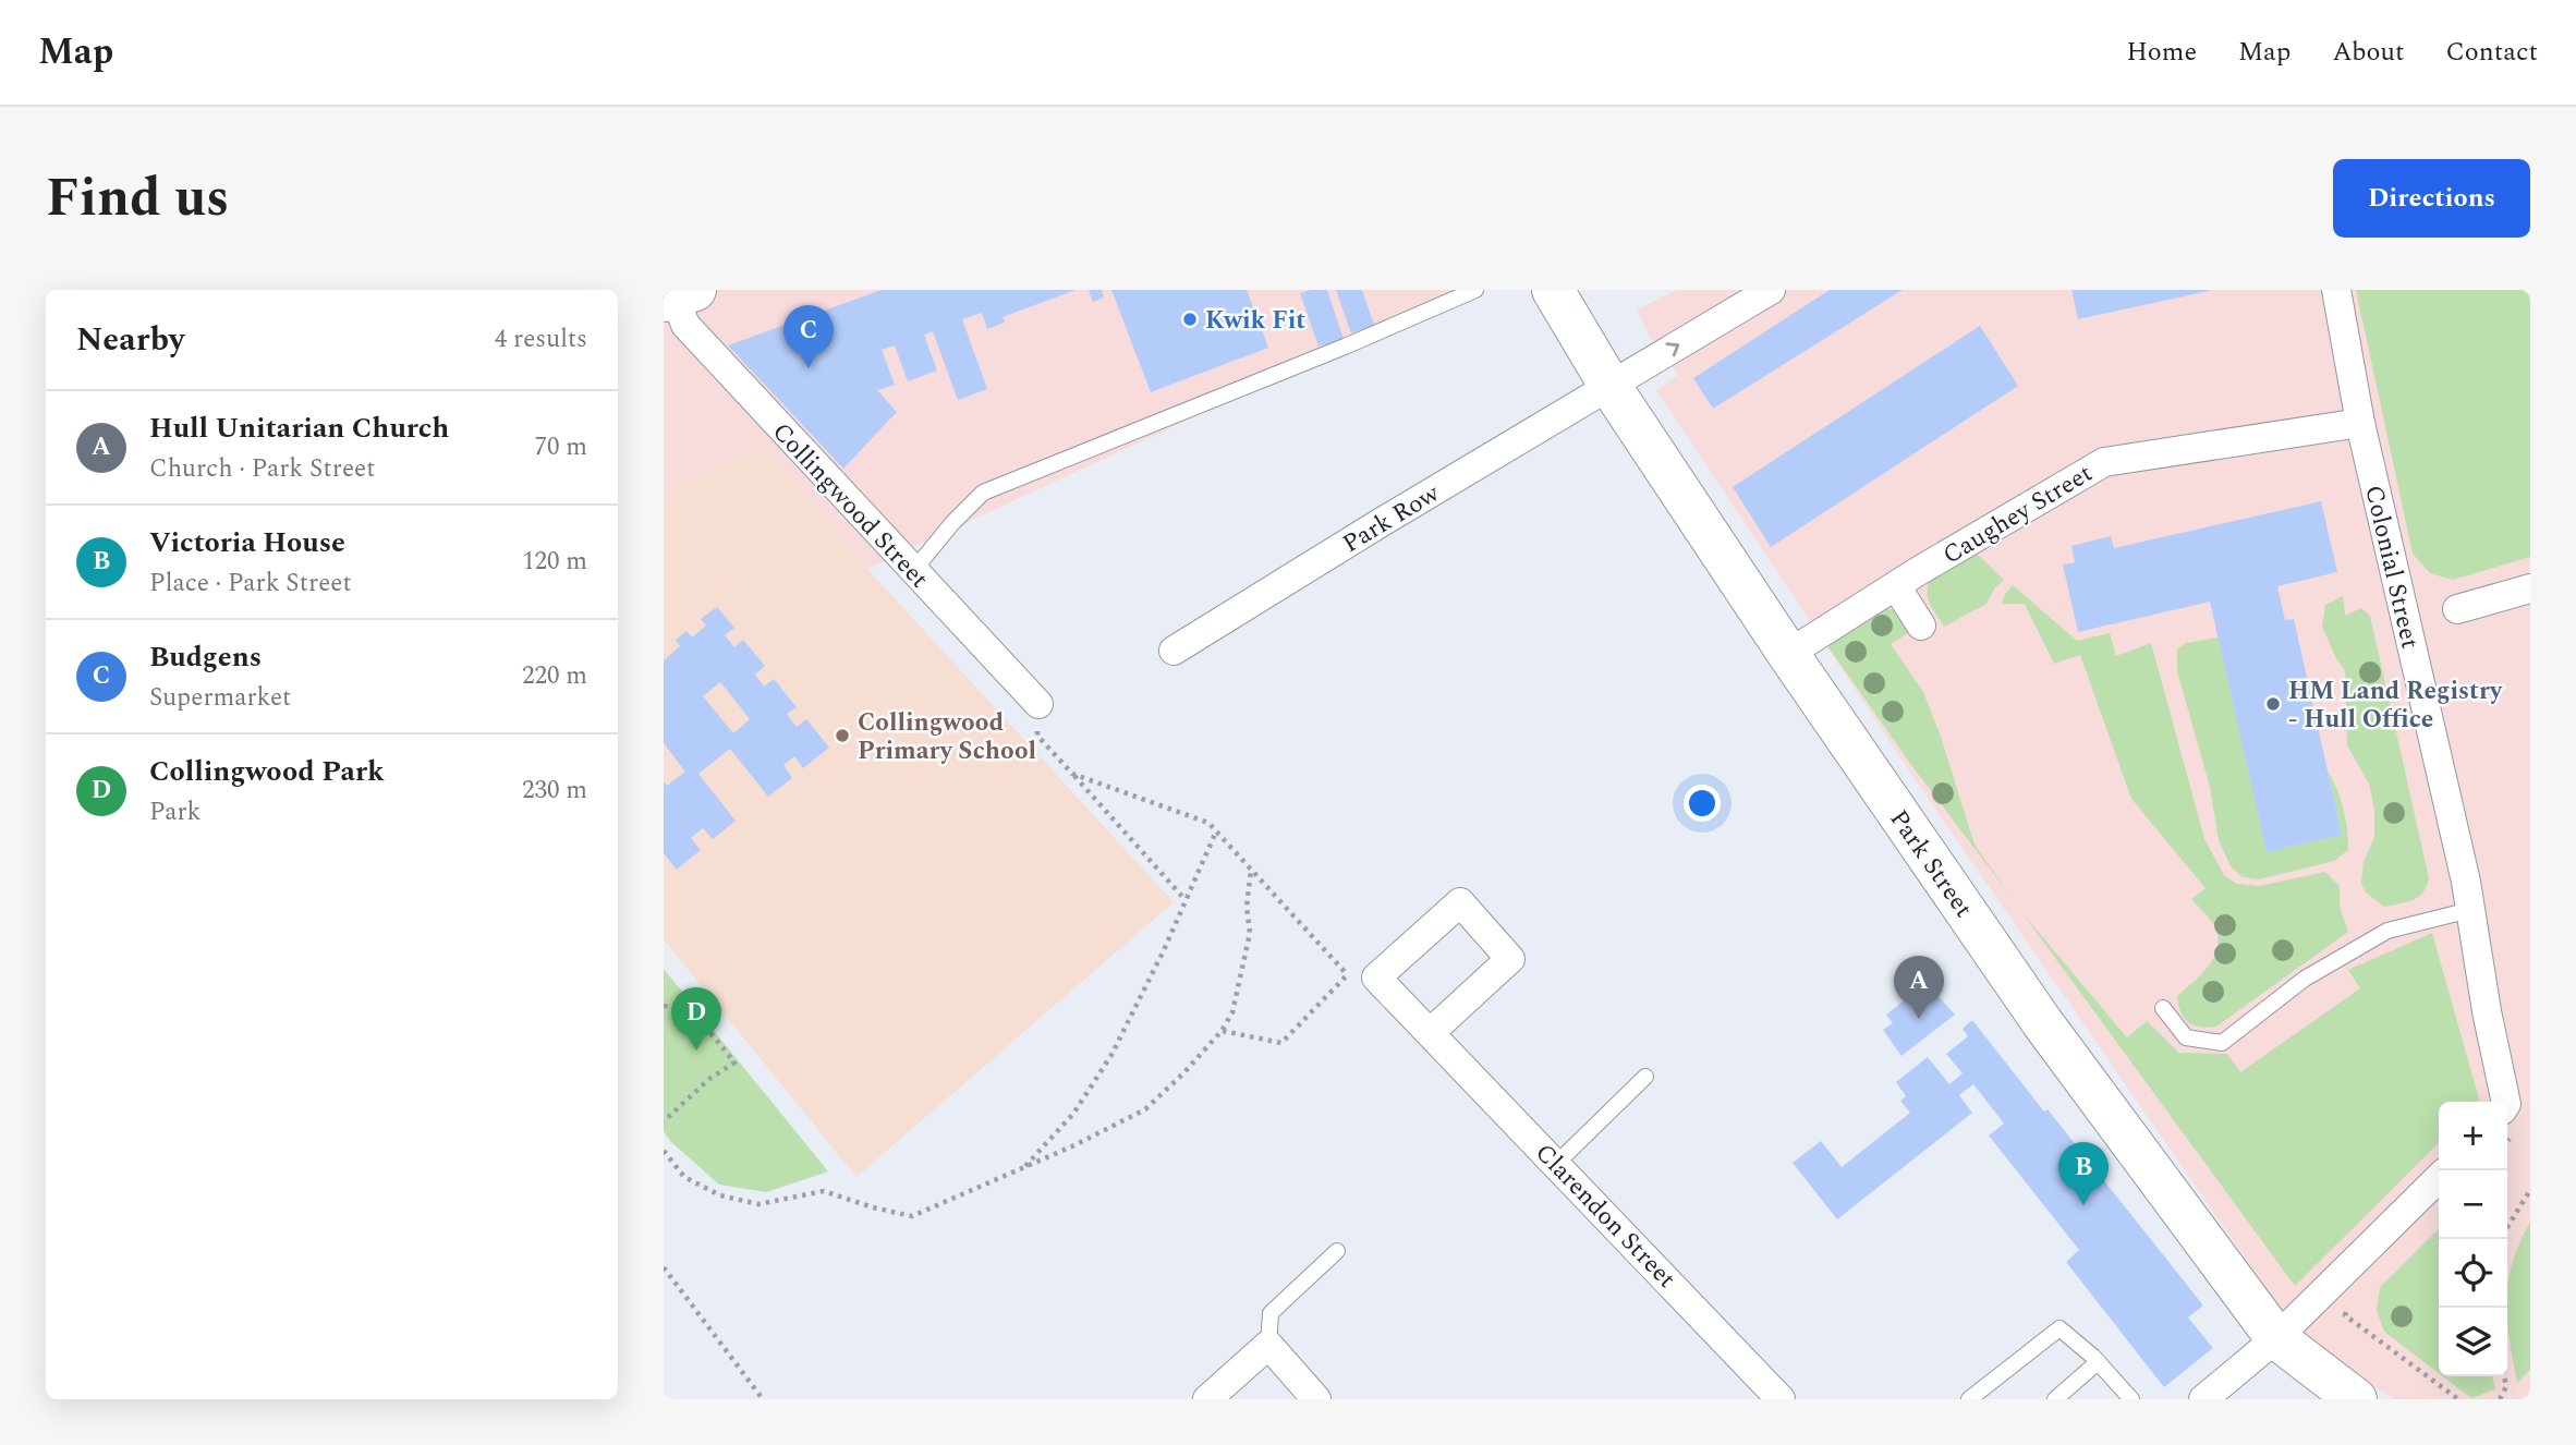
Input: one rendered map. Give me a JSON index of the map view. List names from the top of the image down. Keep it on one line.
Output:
{"streets":{"street":["Collingwood Street","Caughey Street","Park Row","Colonial Street","Park Street","Clarendon Street"]},"crossings":[["Caughey Street","Colonial Street"],["Caughey Street","Park Street"],["Park Row","Park Street"]],"places":["Kwik Fit","HM Land Registry - Hull Office","Collingwood Primary School"],"page":{"header":"Map","nav":["Home","Map","About","Contact"],"title":"Find us","buttons":"Directions","heading":["Nearby","4 results"],"pins":["C","A","D","B"],"list":[{"mark":"A","name":"Hull Unitarian Church","note":"Church · Park Street","value":"70 m"},{"mark":"B","name":"Victoria House","note":"Place · Park Street","value":"120 m"},{"mark":"C","name":"Budgens","note":"Supermarket","value":"220 m"},{"mark":"D","name":"Collingwood Park","note":"Park","value":"230 m"}],"map_buttons":["+","−"]}}
